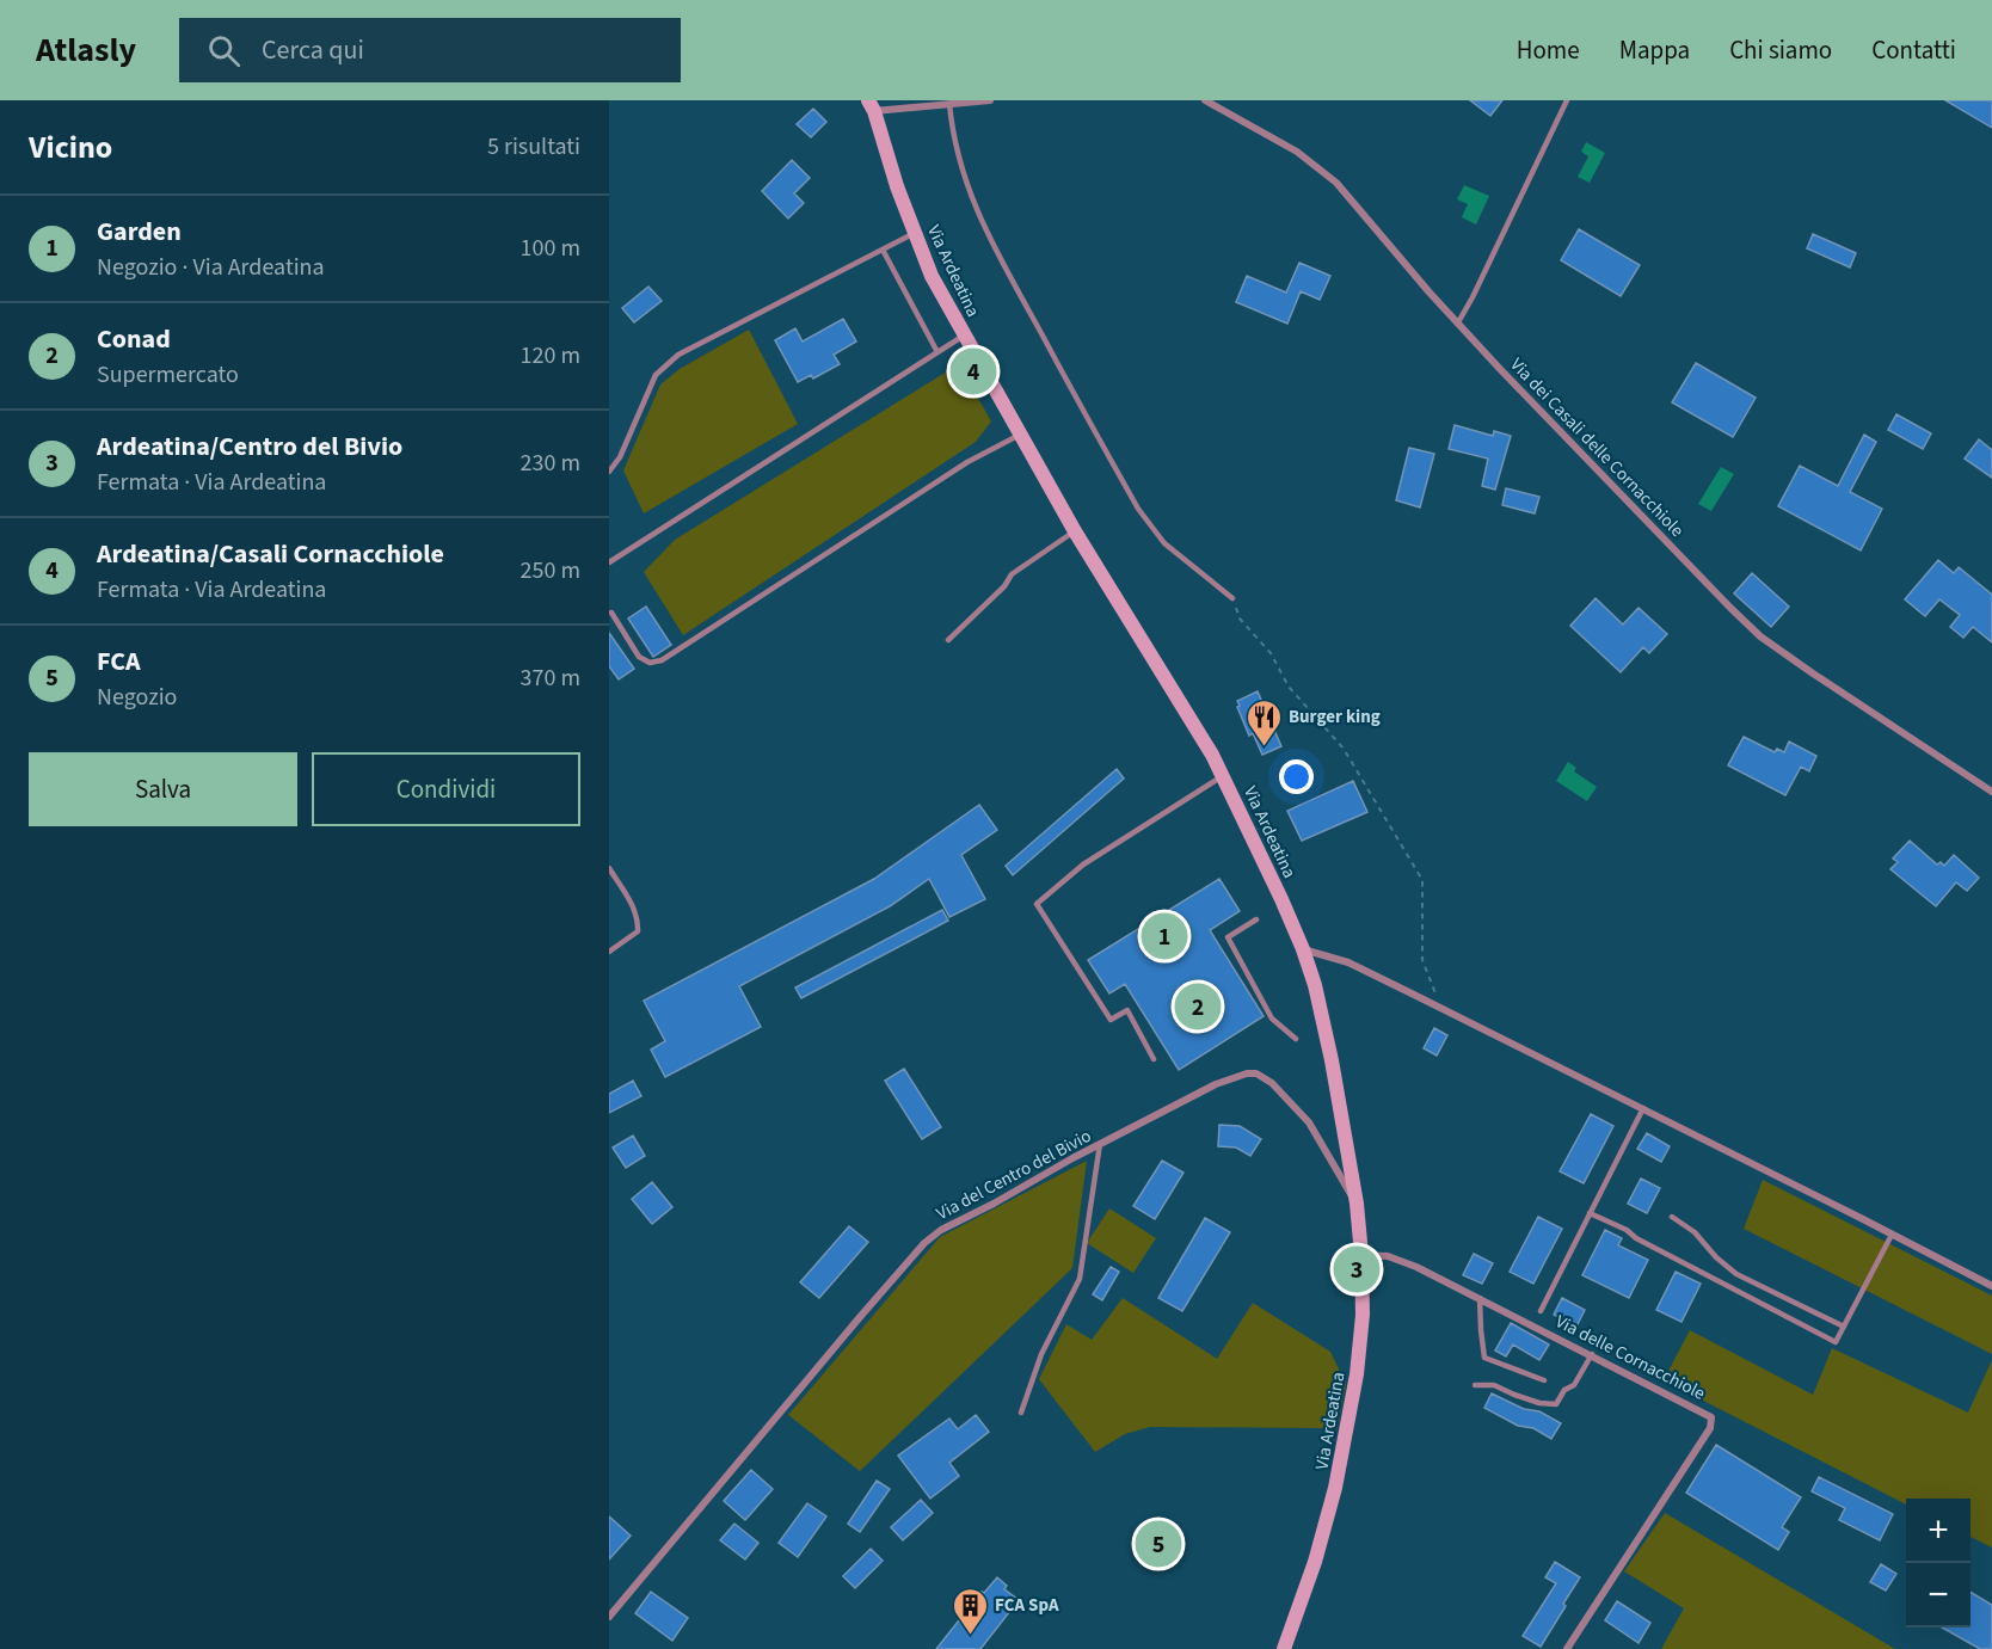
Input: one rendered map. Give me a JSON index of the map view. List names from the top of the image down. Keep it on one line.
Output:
{"streets":{"main road":["Via Ardeatina"],"street":["Via dei Casali delle Cornacchiole","Via del Centro del Bivio","Via delle Cornacchiole"]},"crossings":[["Via Ardeatina","Via del Centro del Bivio"],["Via Ardeatina","Via delle Cornacchiole"]],"places":{"restaurant":["Burger king"],"building":["FCA SpA"]},"page":{"header":"Atlasly","search":"Cerca qui","nav":["Home","Mappa","Chi siamo","Contatti"],"heading":["Vicino","5 risultati"],"list":[{"mark":"1","name":"Garden","note":"Negozio · Via Ardeatina","value":"100 m"},{"mark":"2","name":"Conad","note":"Supermercato","value":"120 m"},{"mark":"3","name":"Ardeatina/Centro del Bivio","note":"Fermata · Via Ardeatina","value":"230 m"},{"mark":"4","name":"Ardeatina/Casali Cornacchiole","note":"Fermata · Via Ardeatina","value":"250 m"},{"mark":"5","name":"FCA","note":"Negozio","value":"370 m"}],"pins":["4","1","2","3","5"],"buttons":["Salva","Condividi"],"map_buttons":["+","−"]}}
